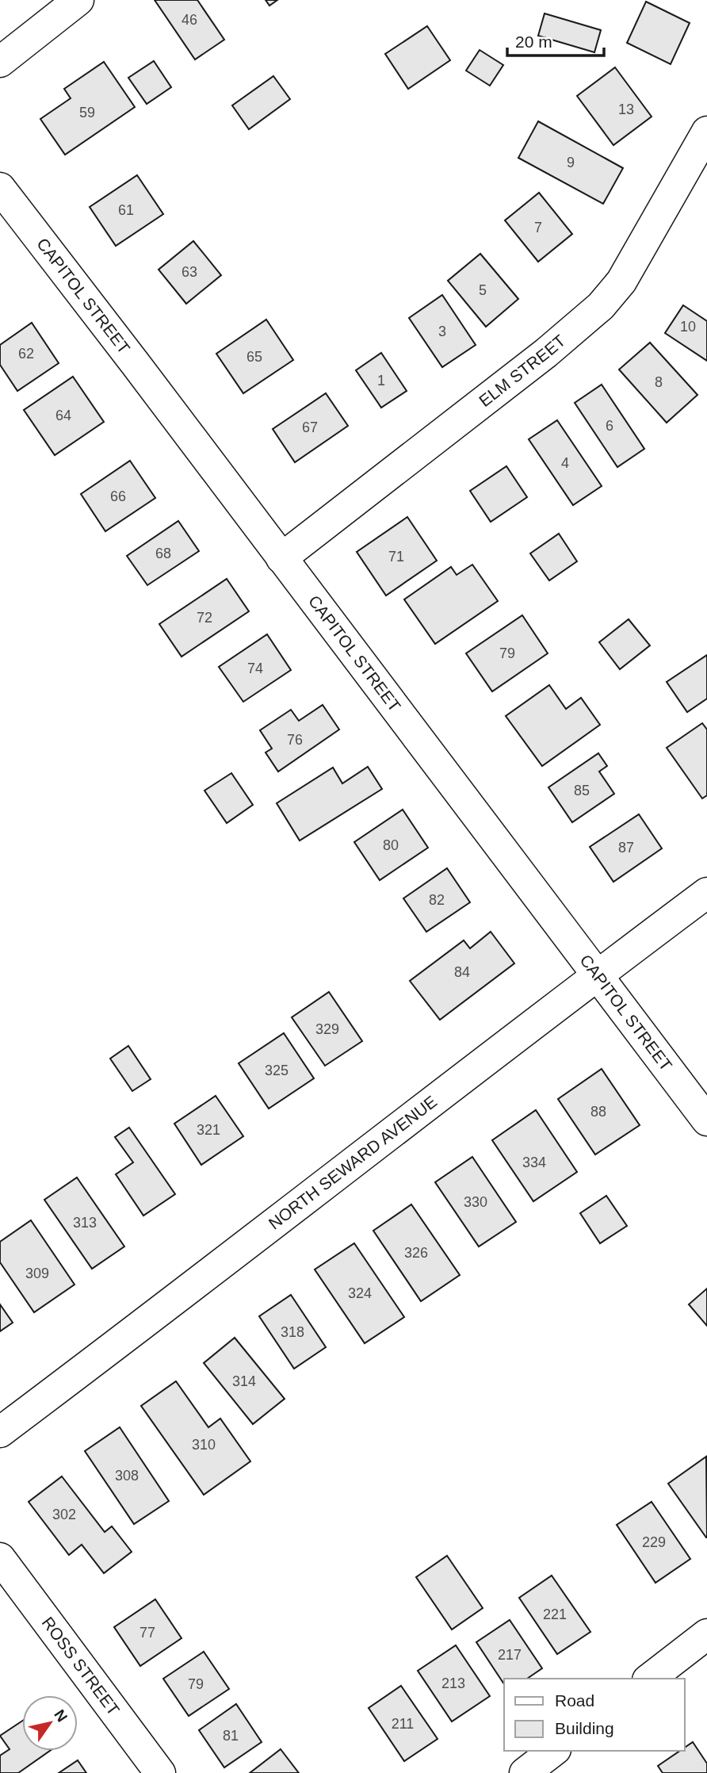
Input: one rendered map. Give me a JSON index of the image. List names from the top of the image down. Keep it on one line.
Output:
{"streets":{"street":["CAPITOL STREET","ELM STREET","NORTH SEWARD AVENUE","ROSS STREET"]},"crossings":[["CAPITOL STREET","ELM STREET"],["CAPITOL STREET","NORTH SEWARD AVENUE"]],"house_numbers":["46","13","59","9","61","7","63","5","10","3","62","65","1","8","64","6","67","4","66","68","71","72","79","74","76","85","80","87","82","84","329","325","88","321","334","330","313","326","309","324","318","314","310","308","302","229","221","77","217","213","79","211","81"],"legend":["Road","Building"],"scale_bar":"20 m","north":"top right"}
